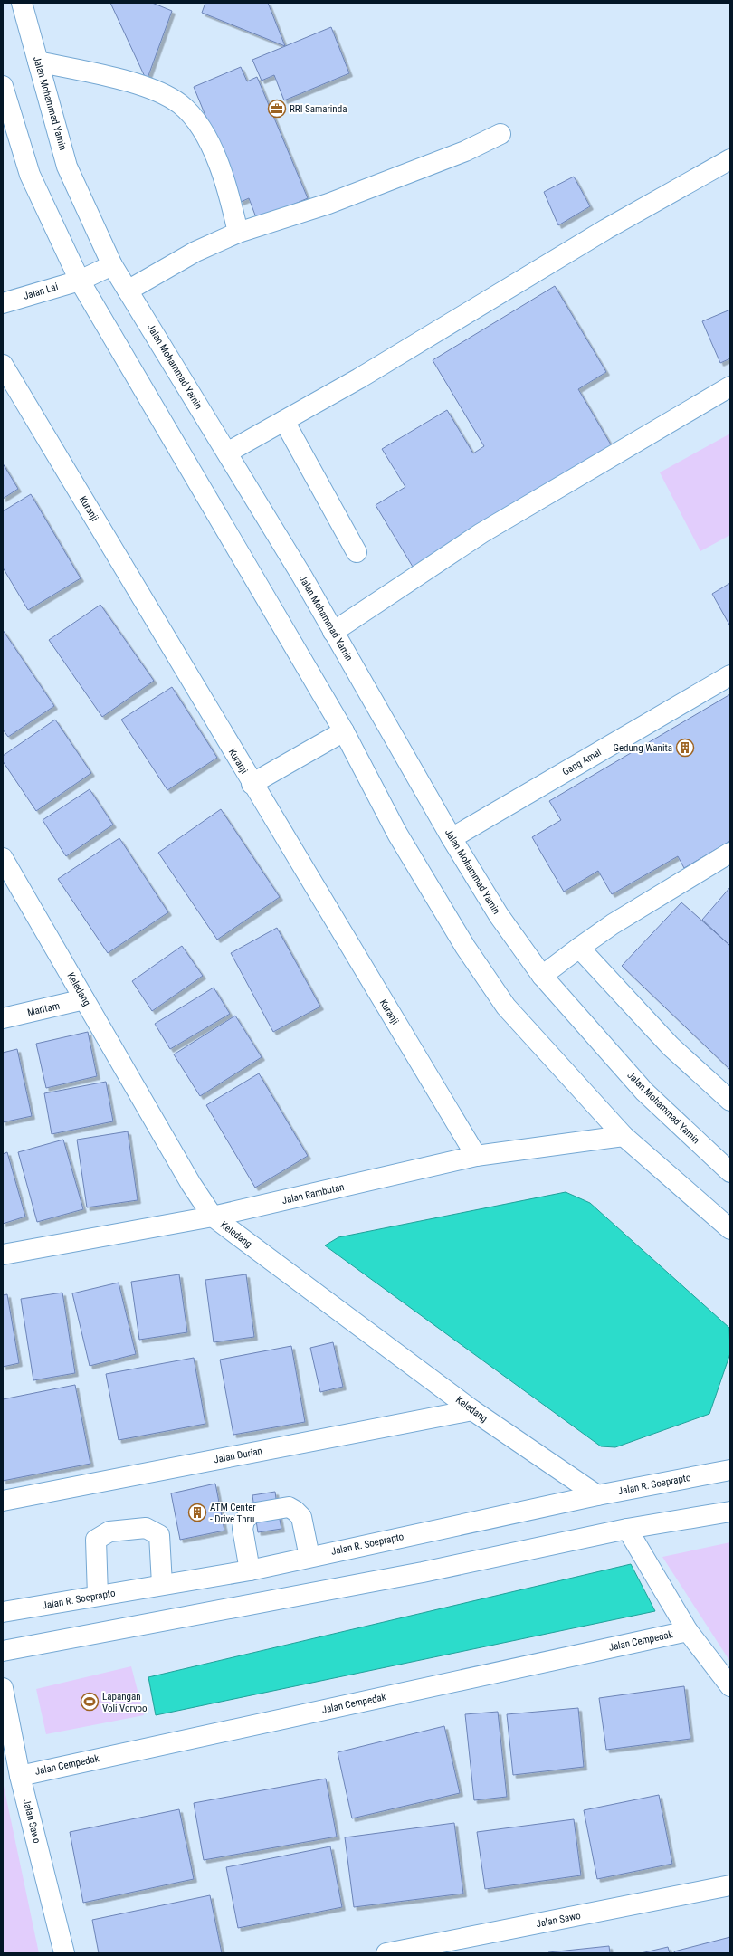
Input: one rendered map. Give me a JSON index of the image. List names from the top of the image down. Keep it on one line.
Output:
{"streets":{"street":["Jalan Mohammad Yamin","Jalan Lai","Kuranji","Gang Amal","Keledang","Maritam","Jalan Rambutan","Jalan Durian","Jalan R. Soeprapto","Jalan Cempedak","Jalan Sawo"]},"crossings":[["Jalan Mohammad Yamin","Jalan Lai"],["Jalan Mohammad Yamin","Gang Amal"],["Kuranji","Jalan Rambutan"],["Keledang","Maritam"],["Keledang","Jalan Rambutan"],["Keledang","Jalan Durian"],["Keledang","Jalan R. Soeprapto"],["Jalan Cempedak","Jalan Sawo"]],"places":{"office":["RRI Samarinda"],"building":["Gedung Wanita","ATM Center - Drive Thru"],"sports":["Lapangan Voli Vorvoo"]}}
